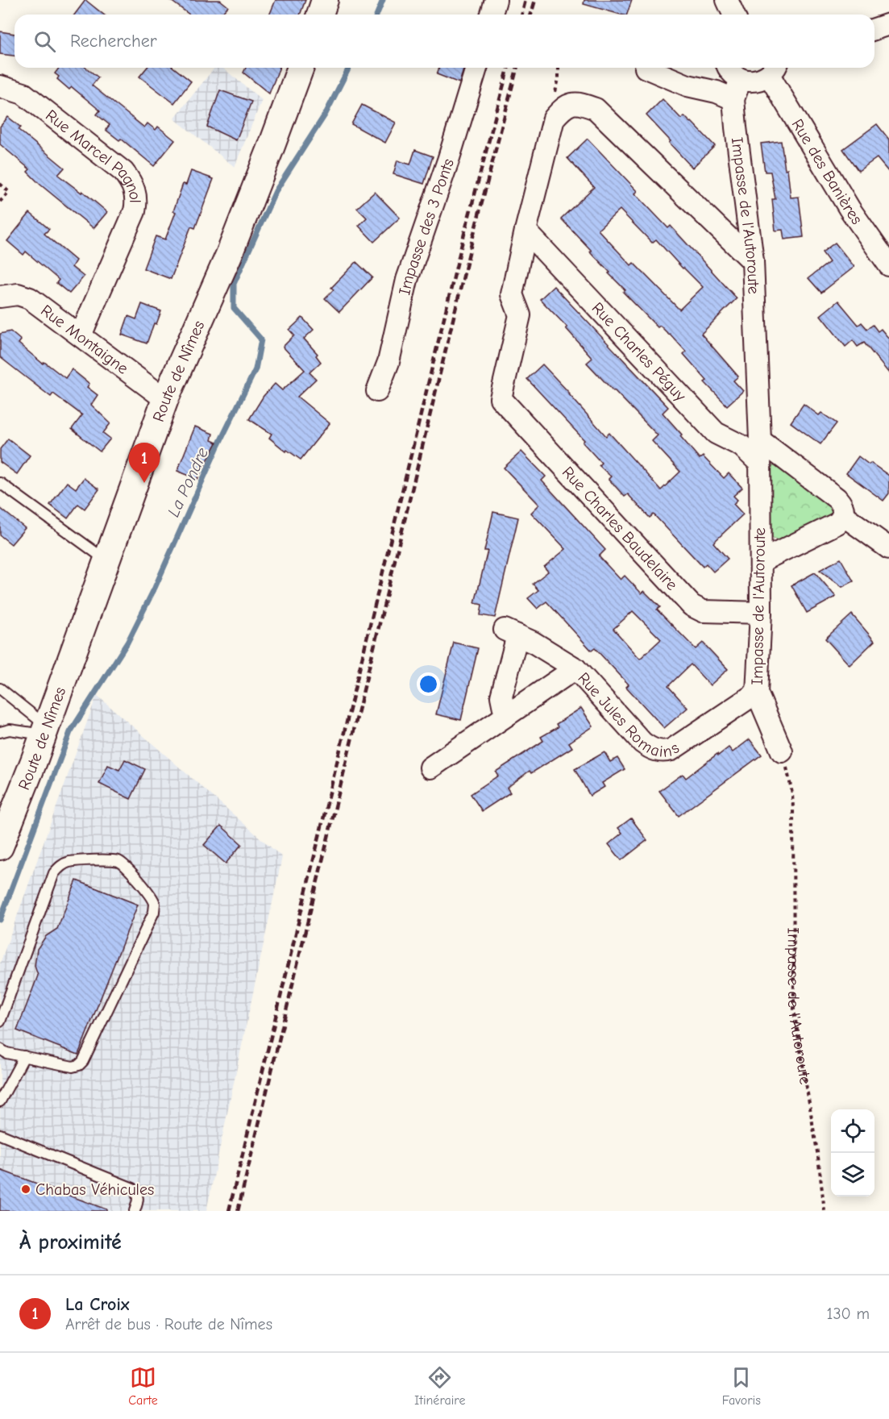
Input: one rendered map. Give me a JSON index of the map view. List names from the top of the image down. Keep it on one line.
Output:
{"streets":{"street":["Rue Marcel Pagnol","Rue des Banières","Impasse de l'Autoroute","Impasse des 3 Ponts","Rue Montaigne","Rue Charles Péguy","Route de Nîmes","Rue Charles Baudelaire","Rue Jules Romains"]},"crossings":[["Rue Marcel Pagnol","Rue Montaigne"],["Impasse de l'Autoroute","Rue Charles Péguy"],["Impasse de l'Autoroute","Rue Charles Baudelaire"],["Impasse de l'Autoroute","Rue Jules Romains"],["Rue Montaigne","Route de Nîmes"],["Rue Charles Péguy","Rue Charles Baudelaire"]],"water":["La Pondre"],"places":["Chabas Véhicules"],"page":{"search":"Rechercher","pins":"1","heading":"À proximité","list":[{"mark":"1","name":"La Croix","note":"Arrêt de bus · Route de Nîmes","value":"130 m"}],"nav":["Carte","Itinéraire","Favoris"]}}
